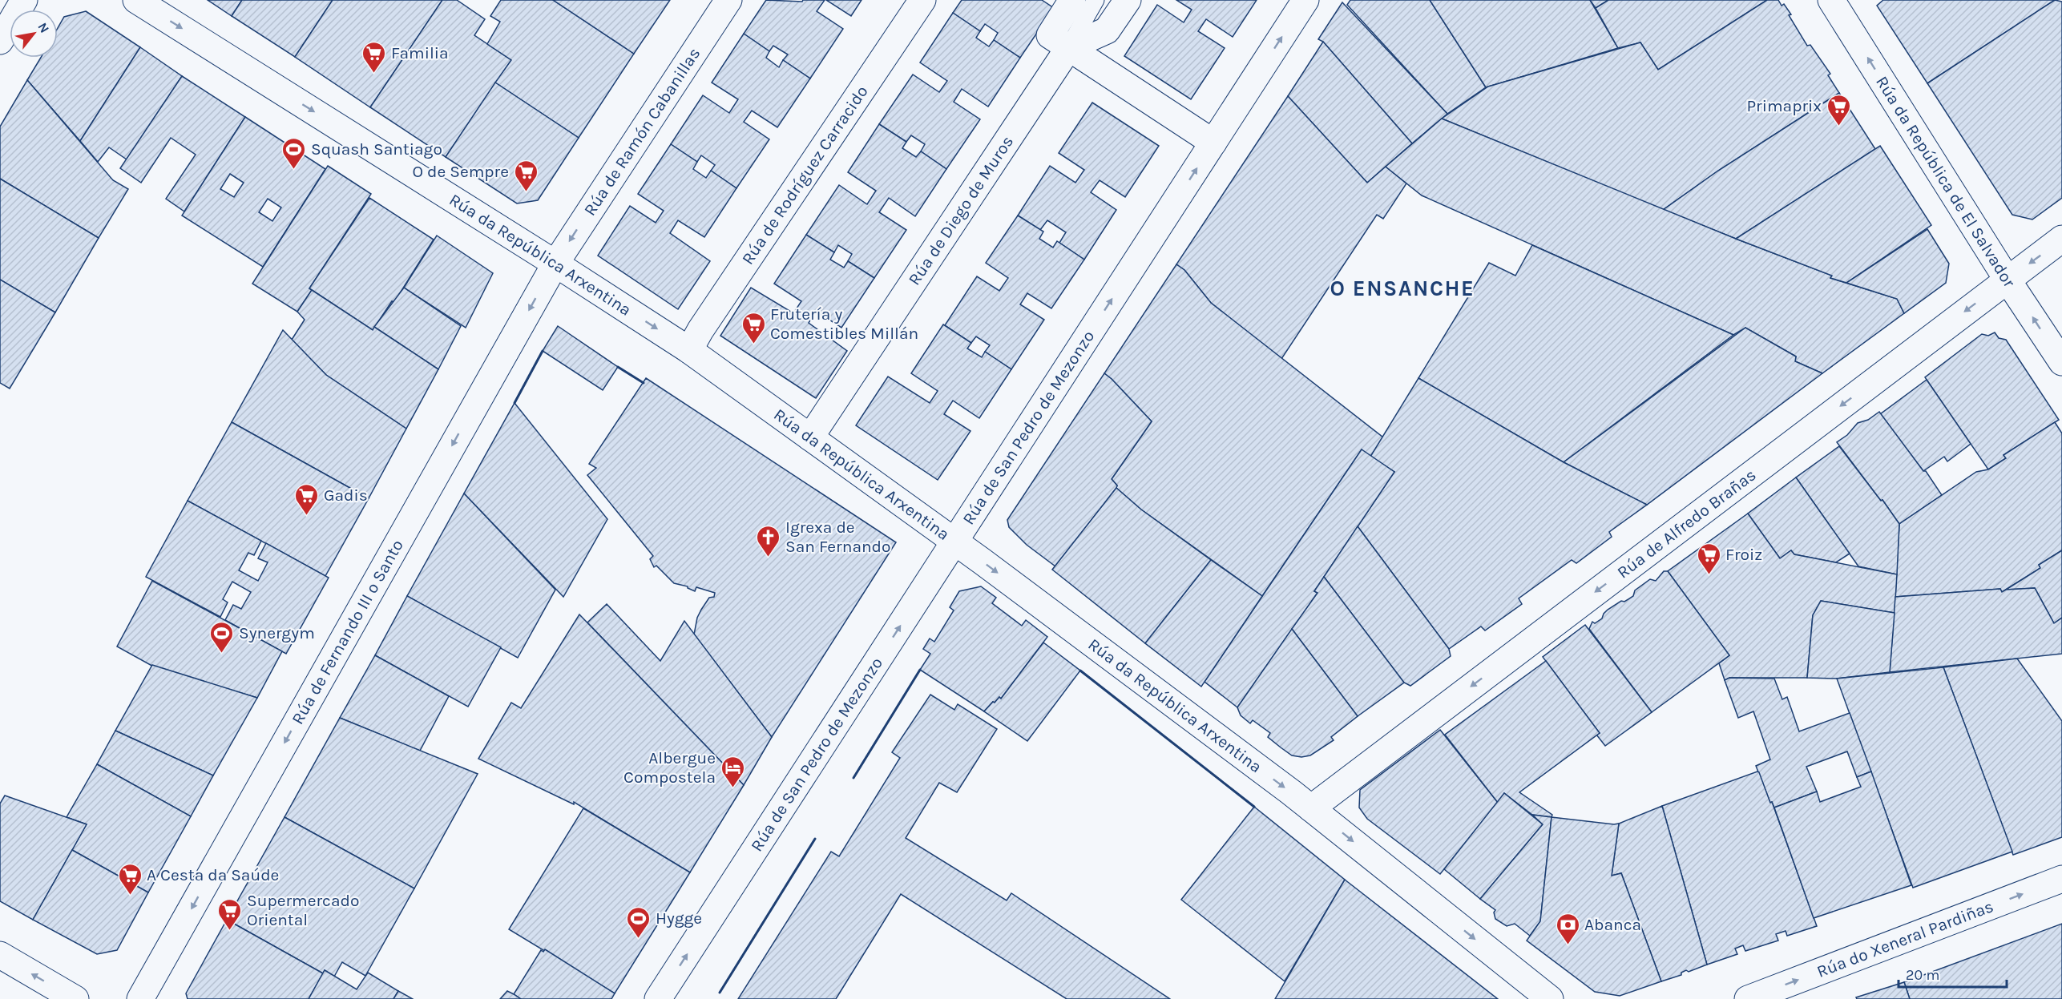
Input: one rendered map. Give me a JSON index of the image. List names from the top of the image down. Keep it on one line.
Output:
{"streets":{"street":["Rúa de Ramón Cabanillas","Rúa de Rodríguez Carracido","Rúa da República de El Salvador","Rúa de Diego de Muros","Rúa da República Arxentina","Rúa de San Pedro de Mezonzo","Rúa de Alfredo Brañas","Rúa de Fernando III o Santo","Rúa do Xeneral Pardiñas"]},"crossings":[["Rúa de Ramón Cabanillas","Rúa da República Arxentina"],["Rúa de Ramón Cabanillas","Rúa de Fernando III o Santo"],["Rúa de Rodríguez Carracido","Rúa da República Arxentina"],["Rúa da República de El Salvador","Rúa de Alfredo Brañas"],["Rúa de Diego de Muros","Rúa da República Arxentina"],["Rúa da República Arxentina","Rúa de San Pedro de Mezonzo"],["Rúa da República Arxentina","Rúa de Alfredo Brañas"],["Rúa da República Arxentina","Rúa de Fernando III o Santo"]],"one_way":["Rúa de Ramón Cabanillas","Rúa da República de El Salvador","Rúa da República Arxentina","Rúa de San Pedro de Mezonzo","Rúa de Alfredo Brañas","Rúa de Fernando III o Santo","Rúa do Xeneral Pardiñas"],"districts":["O ENSANCHE"],"places":{"supermarket":["Familia","Primaprix","O de Sempre","Frutería y Comestibles Millán","Gadis","Froiz","A Cesta da Saúde","Supermercado Oriental"],"sports":["Squash Santiago","Synergym","Hygge"],"church":["Igrexa de San Fernando"],"hotel":["Albergue Compostela"],"bank":["Abanca"]},"scale_bar":"20 m","north":"top right"}
